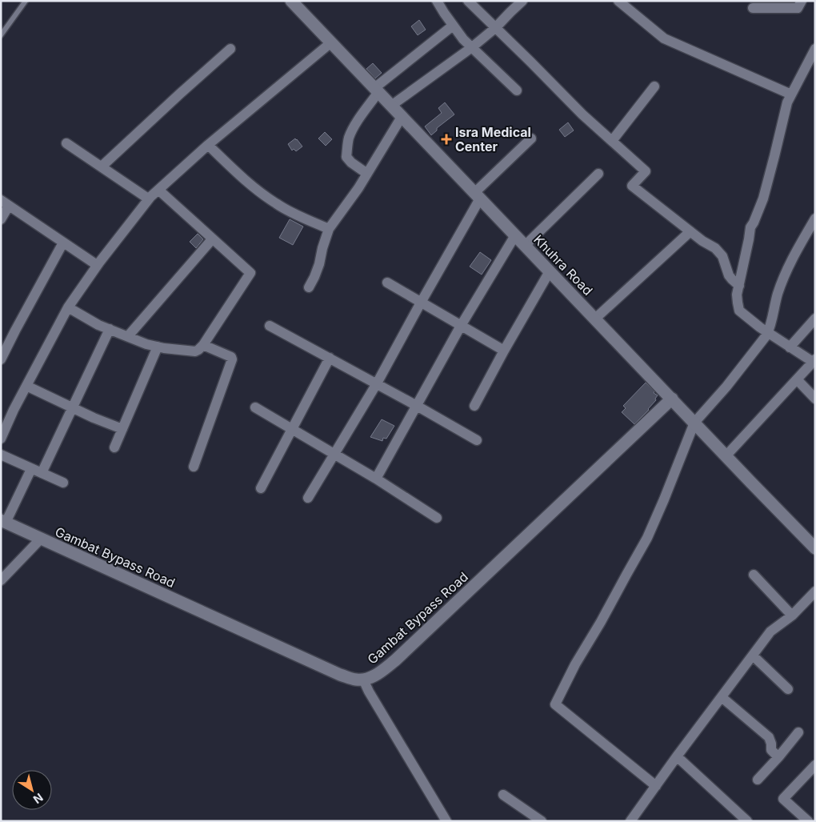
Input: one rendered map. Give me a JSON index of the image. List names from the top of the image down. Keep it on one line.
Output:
{"streets":{"street":["Khuhra Road","Gambat Bypass Road"]},"crossings":[["Khuhra Road","Gambat Bypass Road"]],"places":{"health":["Isra Medical Center"]},"north":"bottom right"}
